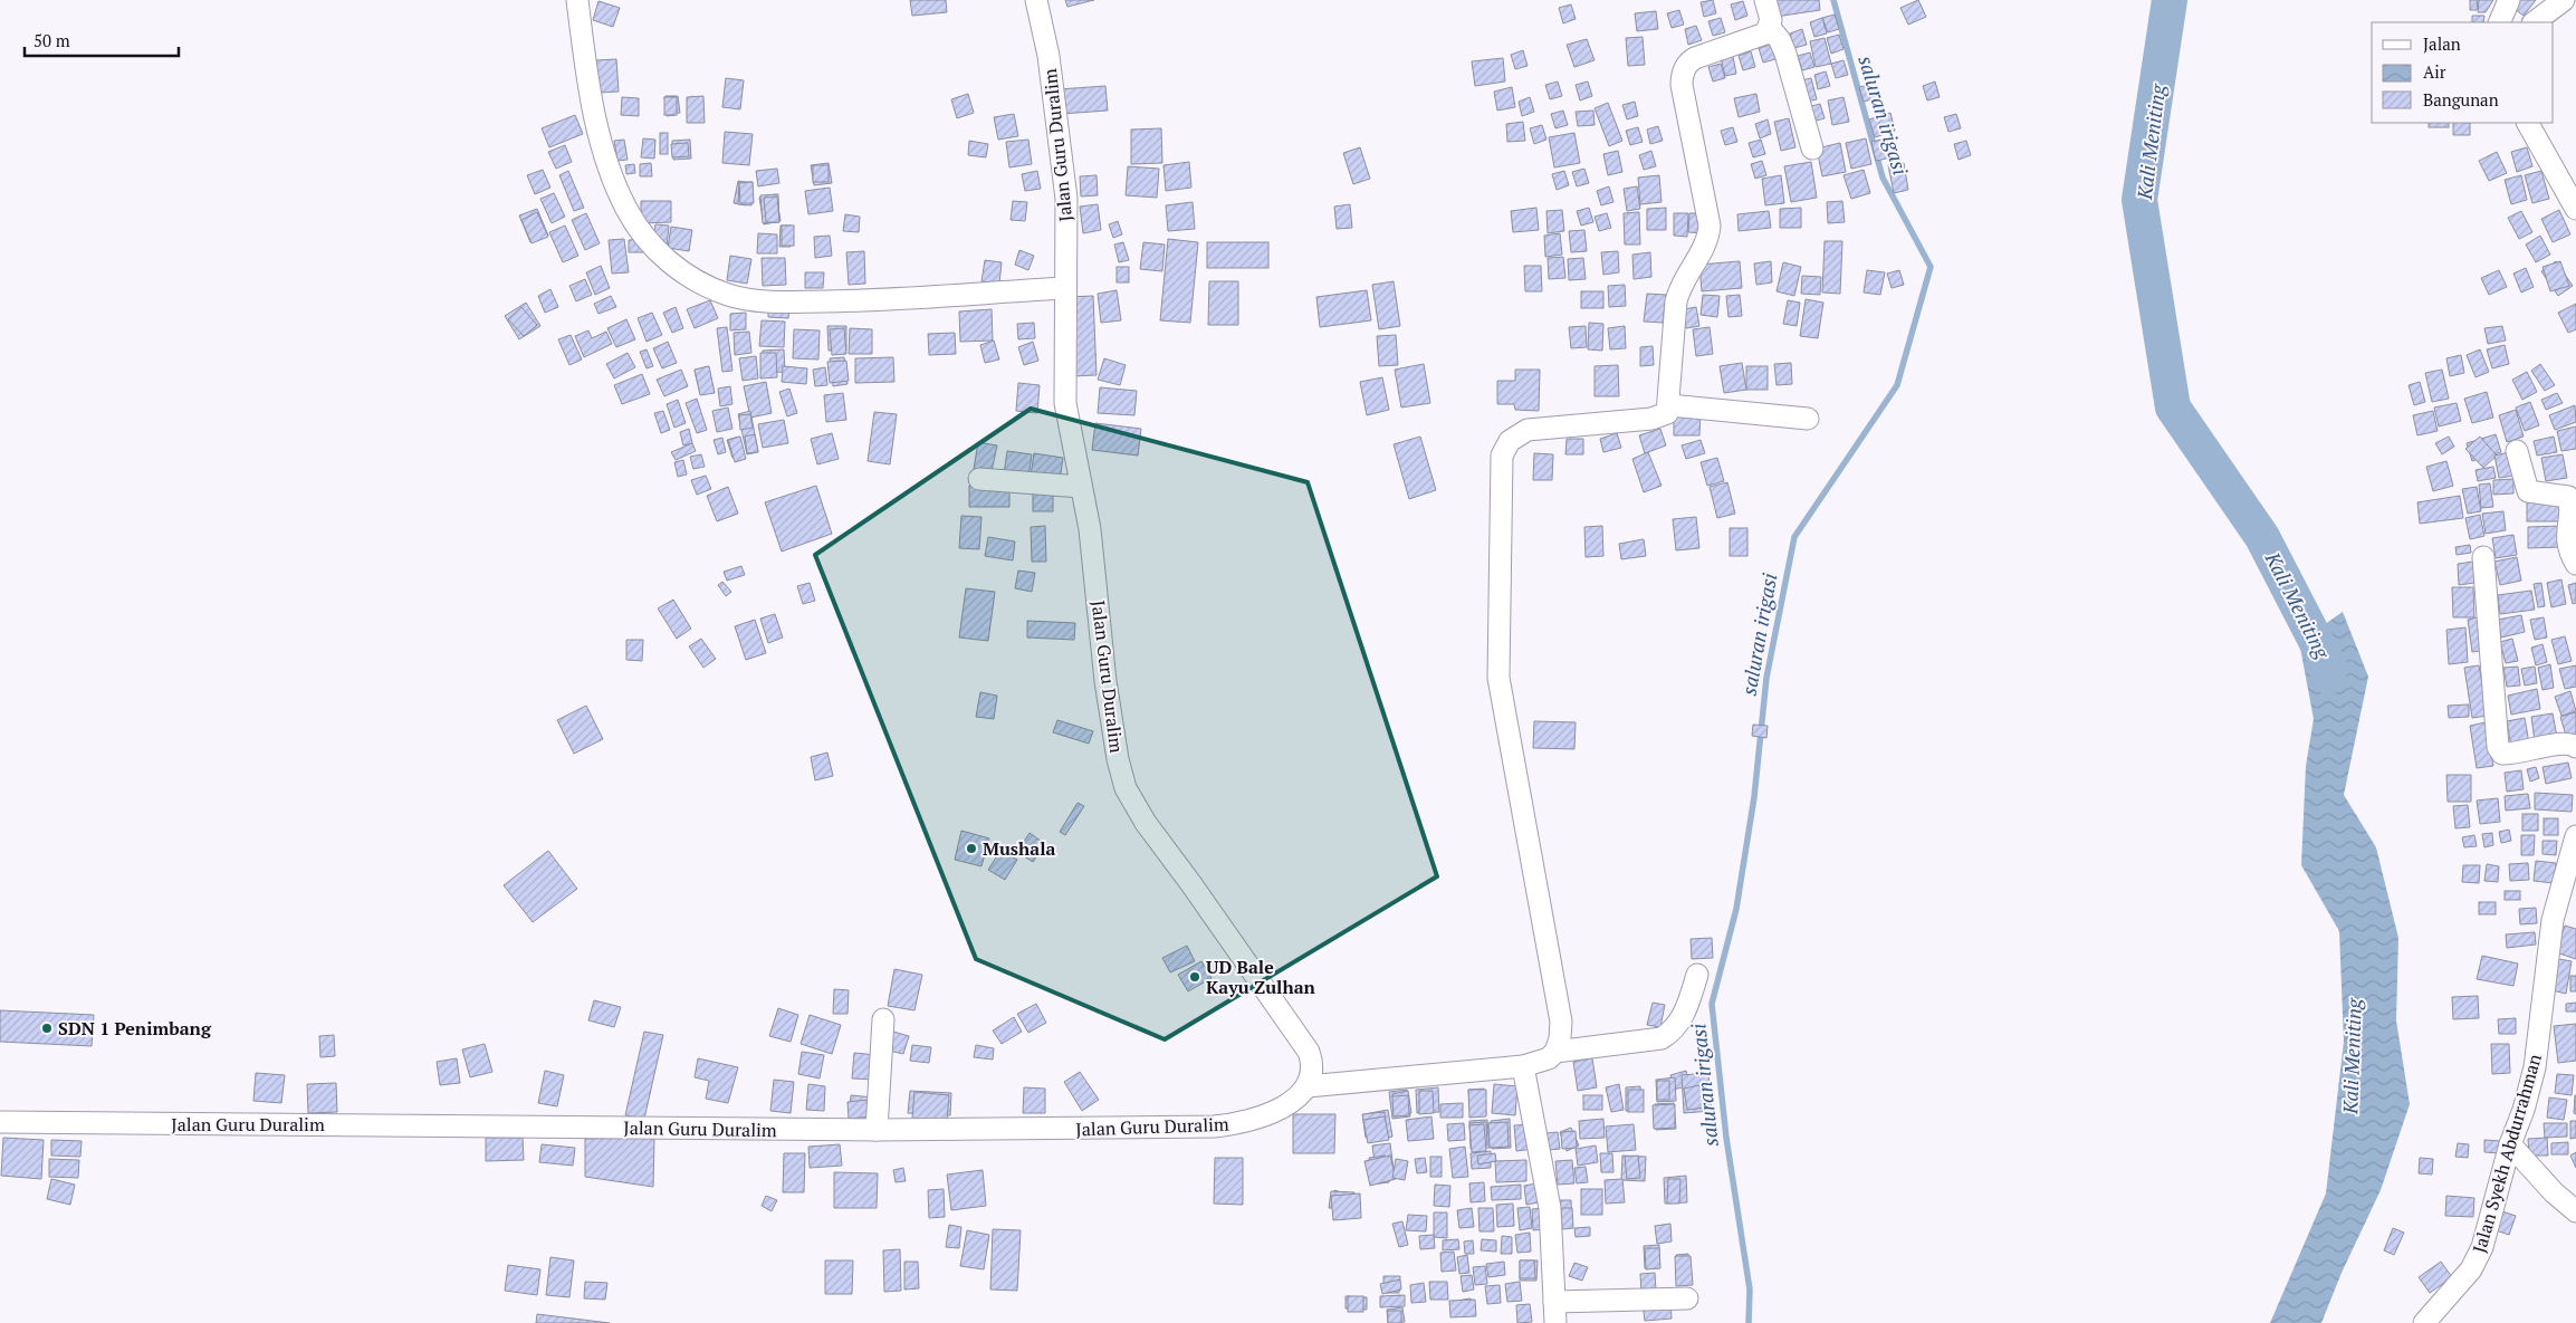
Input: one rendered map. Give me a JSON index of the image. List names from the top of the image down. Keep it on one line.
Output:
{"streets":{"street":["Jalan Guru Duralim","Jalan Syekh Abdurrahman"]},"water":["saluran irigasi","Kali Meniting"],"places":["Mushala","UD Bale Kayu Zulhan","SDN 1 Penimbang"],"legend":["Jalan","Air","Bangunan"],"scale_bar":"50 m"}
